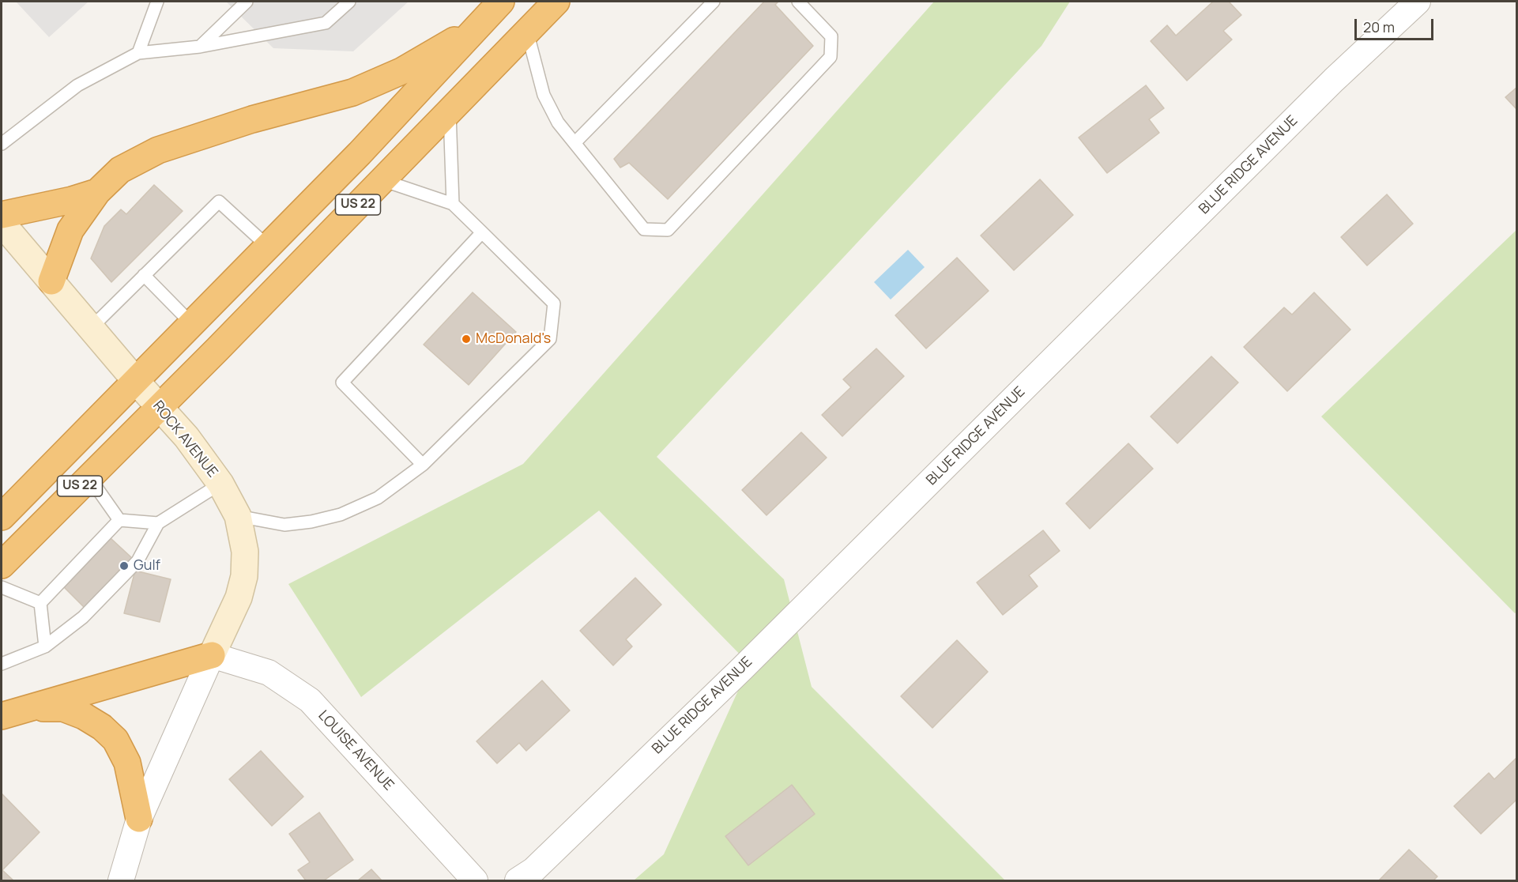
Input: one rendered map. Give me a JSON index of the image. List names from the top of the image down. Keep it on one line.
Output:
{"streets":{"highway":["US 22"],"street":["BLUE RIDGE AVENUE","ROCK AVENUE","LOUISE AVENUE"]},"crossings":[["US 22","ROCK AVENUE"],["ROCK AVENUE","LOUISE AVENUE"]],"places":["McDonald's","Gulf"],"scale_bar":"20 m"}
